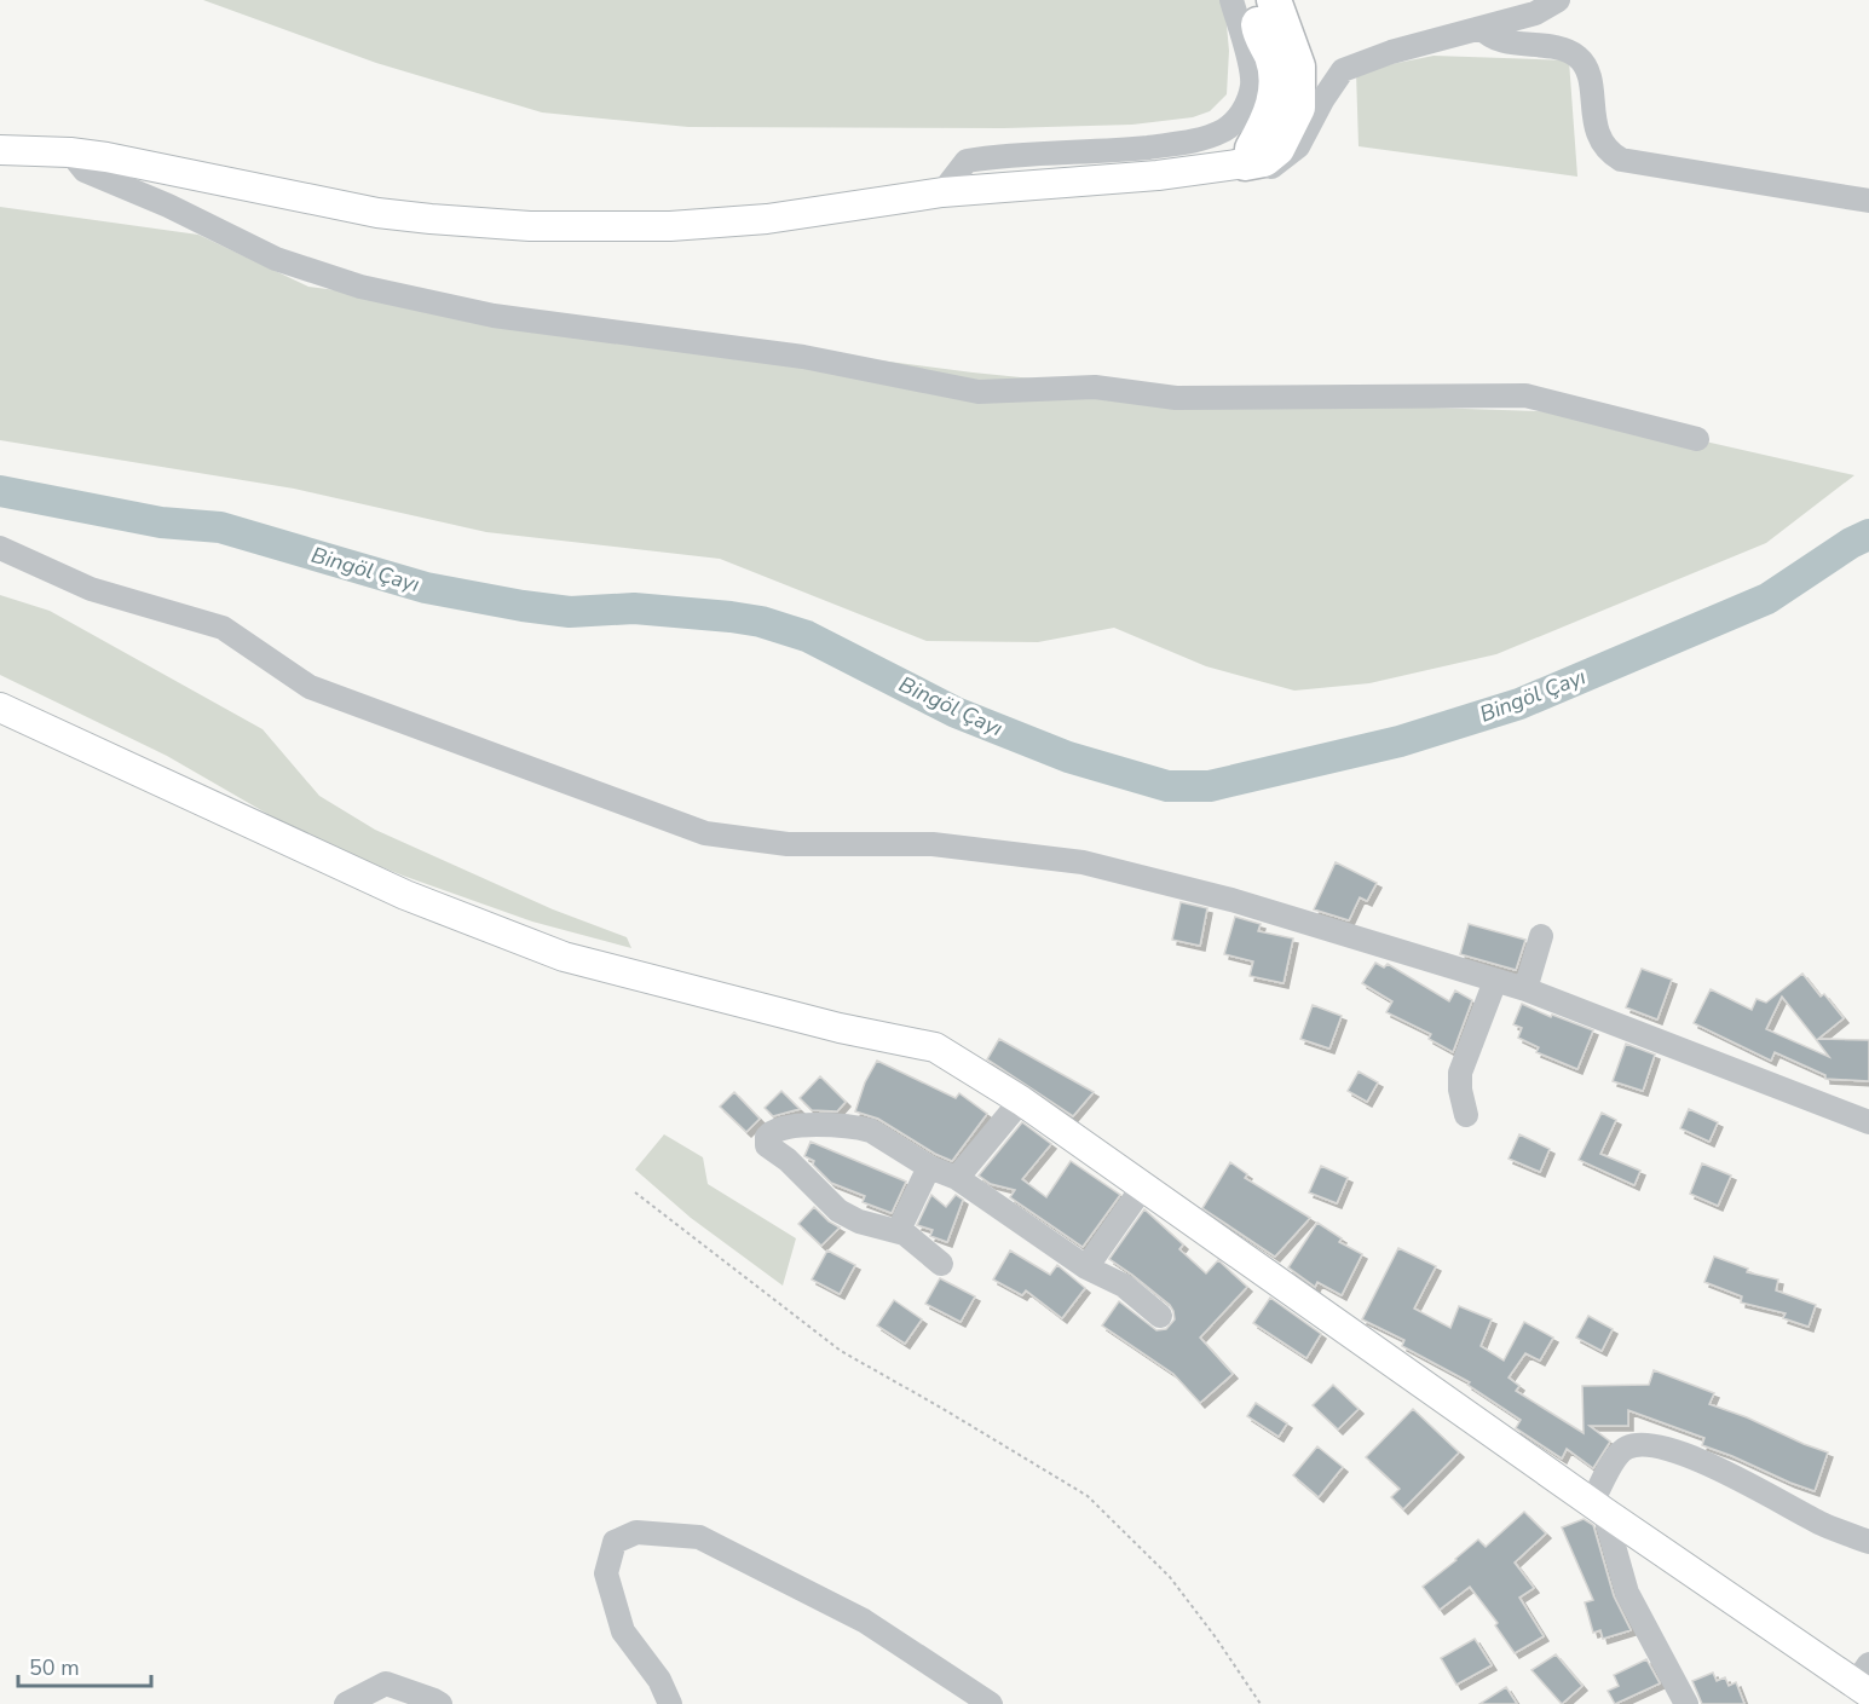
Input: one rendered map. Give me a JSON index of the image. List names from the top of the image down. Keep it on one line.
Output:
{"water":["Bingöl Çayı"],"scale_bar":"50 m"}
